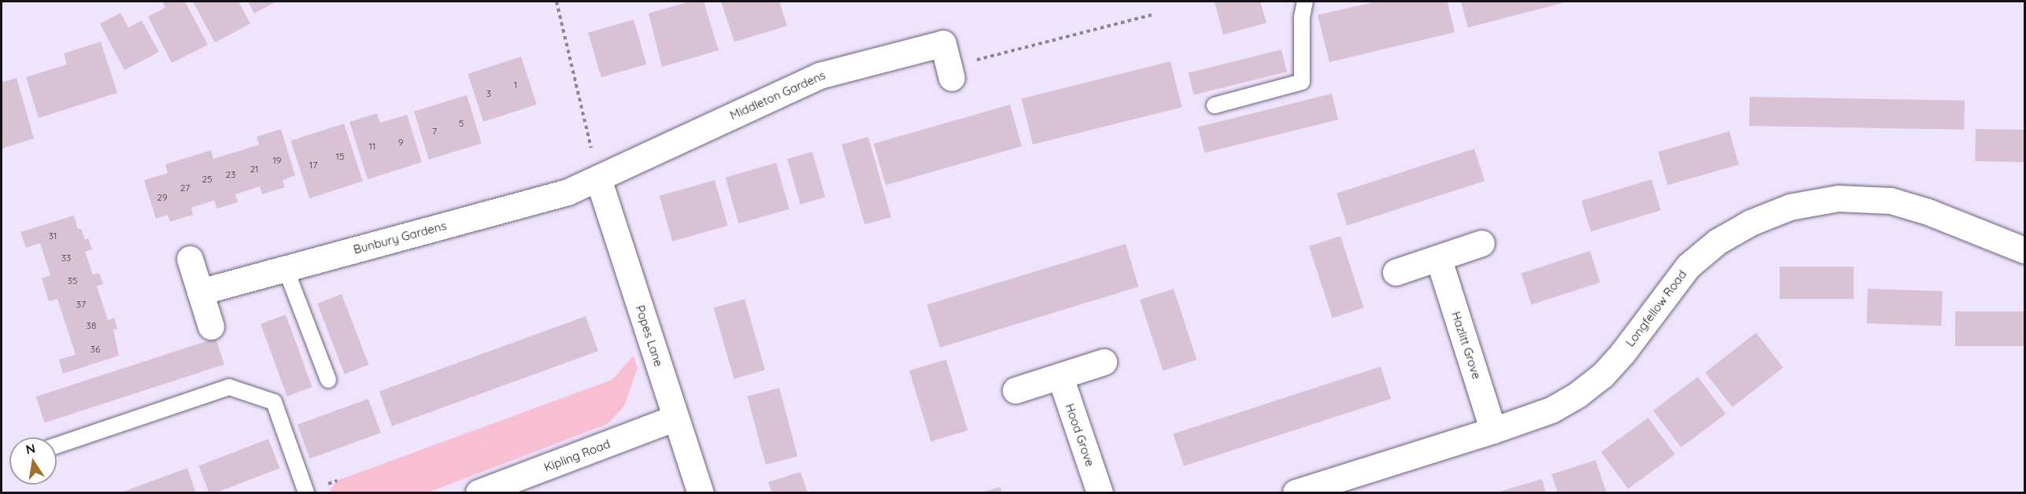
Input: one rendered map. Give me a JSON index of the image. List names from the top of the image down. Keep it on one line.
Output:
{"streets":{"street":["Middleton Gardens","Bunbury Gardens","Longfellow Road","Popes Lane","Hazlitt Grove","Hood Grove","Kipling Road"]},"crossings":[["Middleton Gardens","Bunbury Gardens"],["Middleton Gardens","Popes Lane"],["Bunbury Gardens","Popes Lane"],["Longfellow Road","Hazlitt Grove"],["Popes Lane","Kipling Road"]],"house_numbers":["1","3","5","7","9","11","15","19","17","21","23","25","27","29","31","33","35","37","38","36"],"north":"top"}
